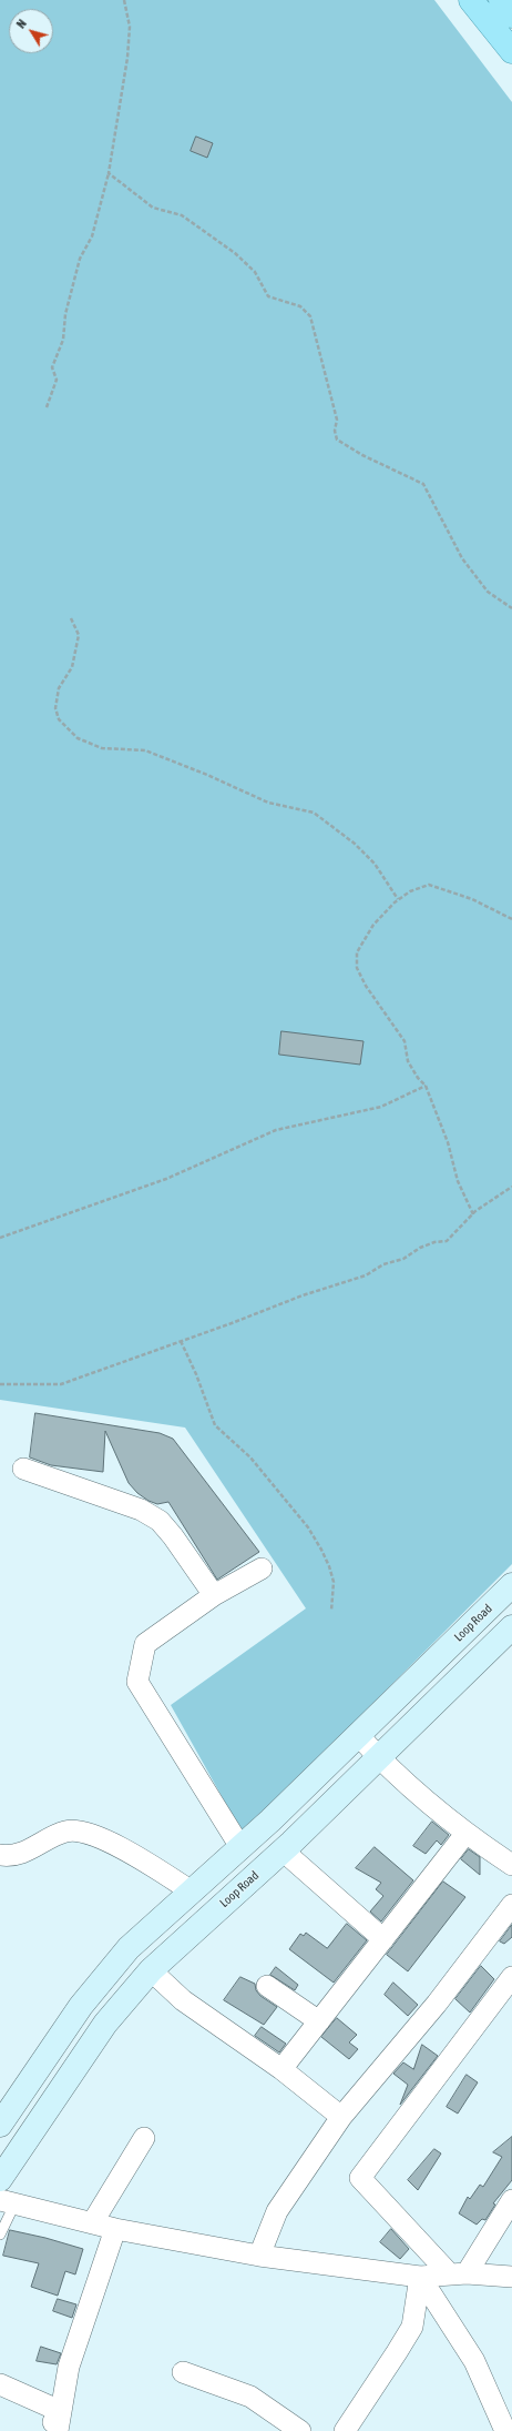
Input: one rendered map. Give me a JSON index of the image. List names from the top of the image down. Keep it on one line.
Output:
{"streets":{"main road":["Loop Road"]},"north":"top left"}
